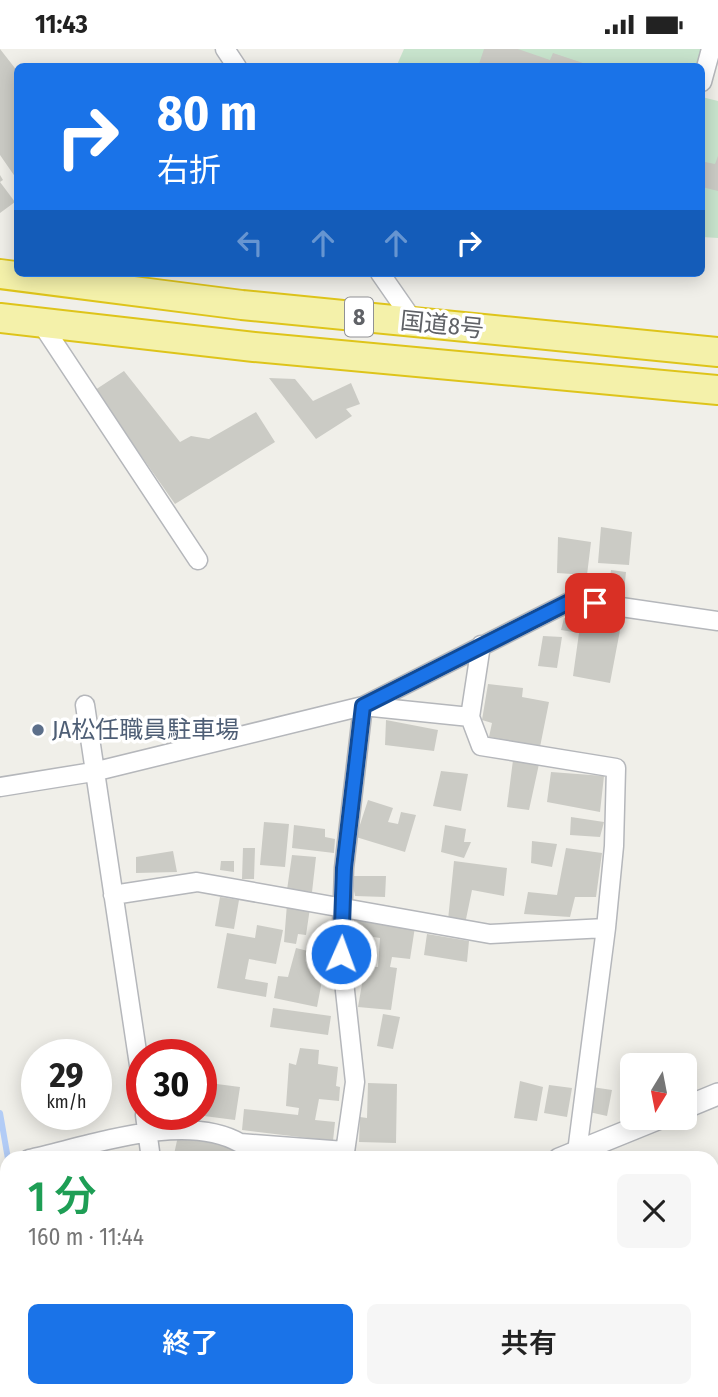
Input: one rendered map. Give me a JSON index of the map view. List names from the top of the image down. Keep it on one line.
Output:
{"streets":{"highway":["8","国道8号"]},"places":["JA松任職員駐車場"],"north":"bottom","page":{"status":"11:43","turn":["80 m","右折"],"speed":"29 km/h","limit":"30","heading":["1 分","160 m · 11:44"],"buttons":["終了","共有"]}}
